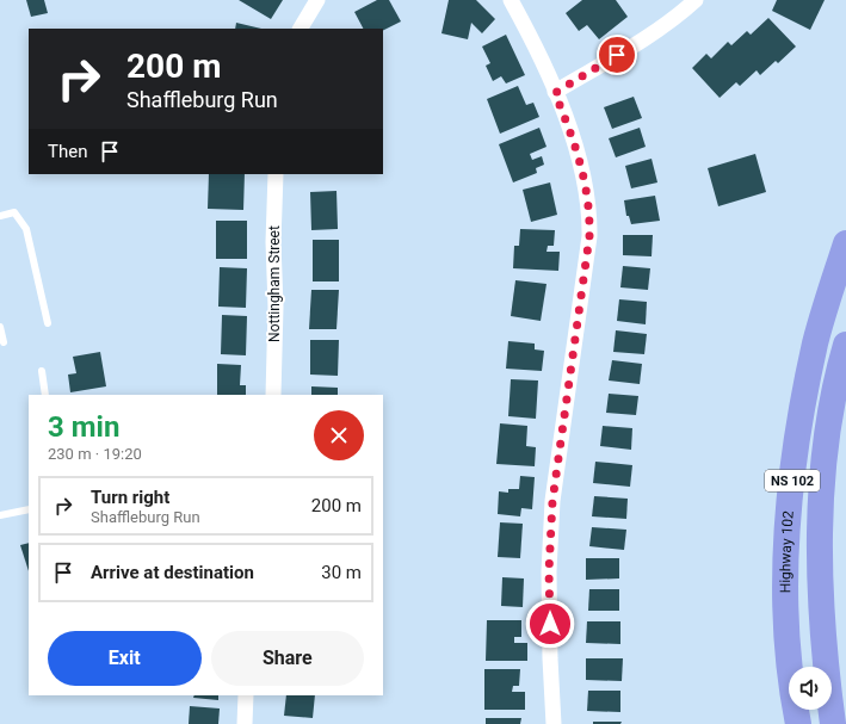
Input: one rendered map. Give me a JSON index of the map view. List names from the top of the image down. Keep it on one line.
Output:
{"streets":{"highway":["NS 102","Highway 102"],"street":["Nottingham Street"]},"page":{"turn":["200 m","Shaffleburg Run"],"then":"Then","heading":["3 min","230 m · 19:20"],"list":[{"name":"Turn right","note":"Shaffleburg Run","value":"200 m"},{"name":"Arrive at destination","value":"30 m"}],"buttons":["Exit","Share"]}}
